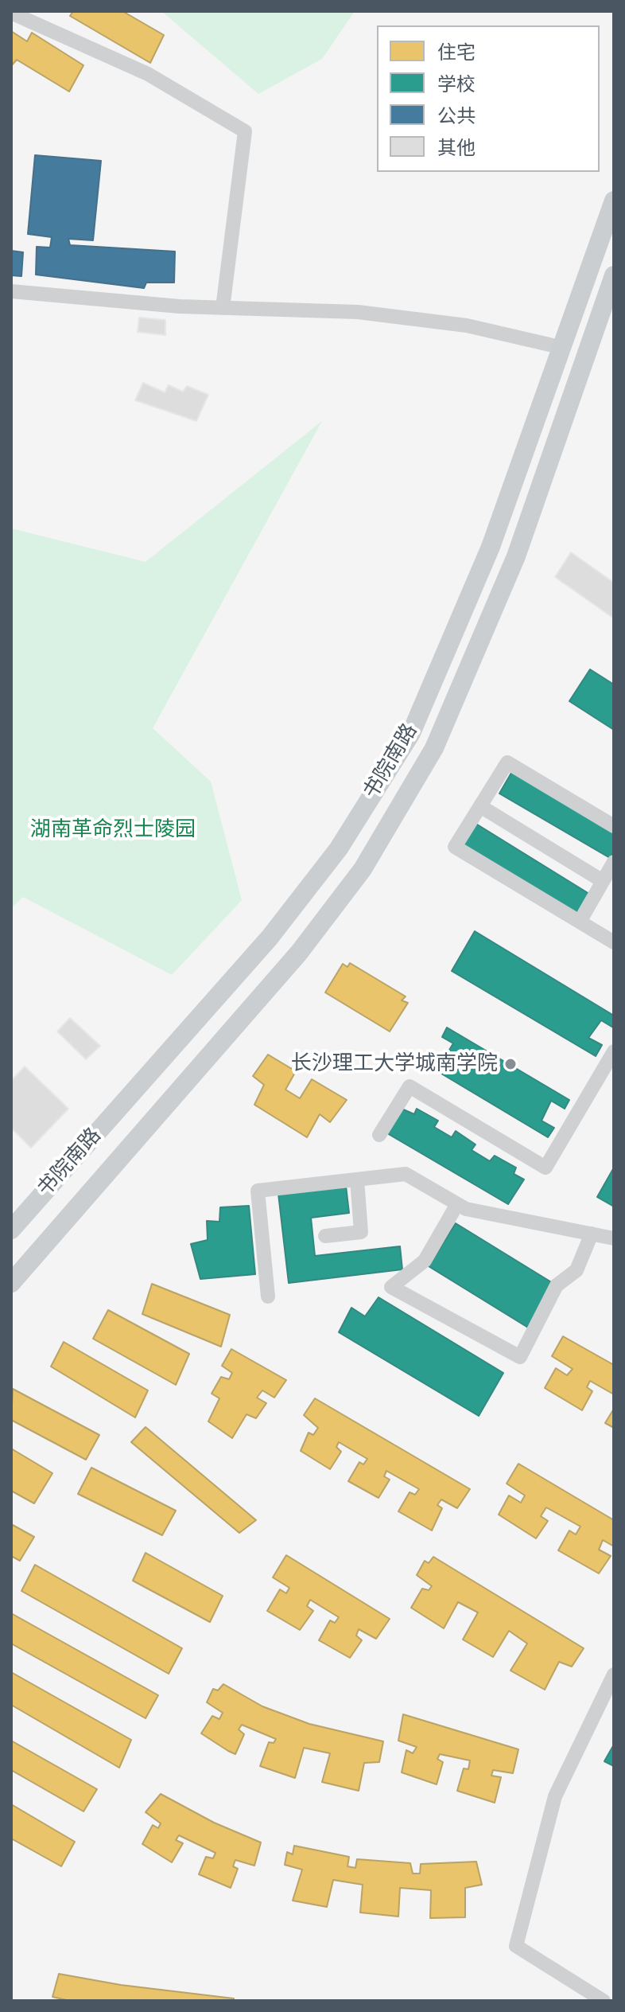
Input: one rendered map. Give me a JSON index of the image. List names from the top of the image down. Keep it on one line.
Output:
{"streets":{"main road":["书院南路"]},"parks":["湖南革命烈士陵园"],"places":["长沙理工大学城南学院"],"legend":["住宅","学校","公共","其他"]}
